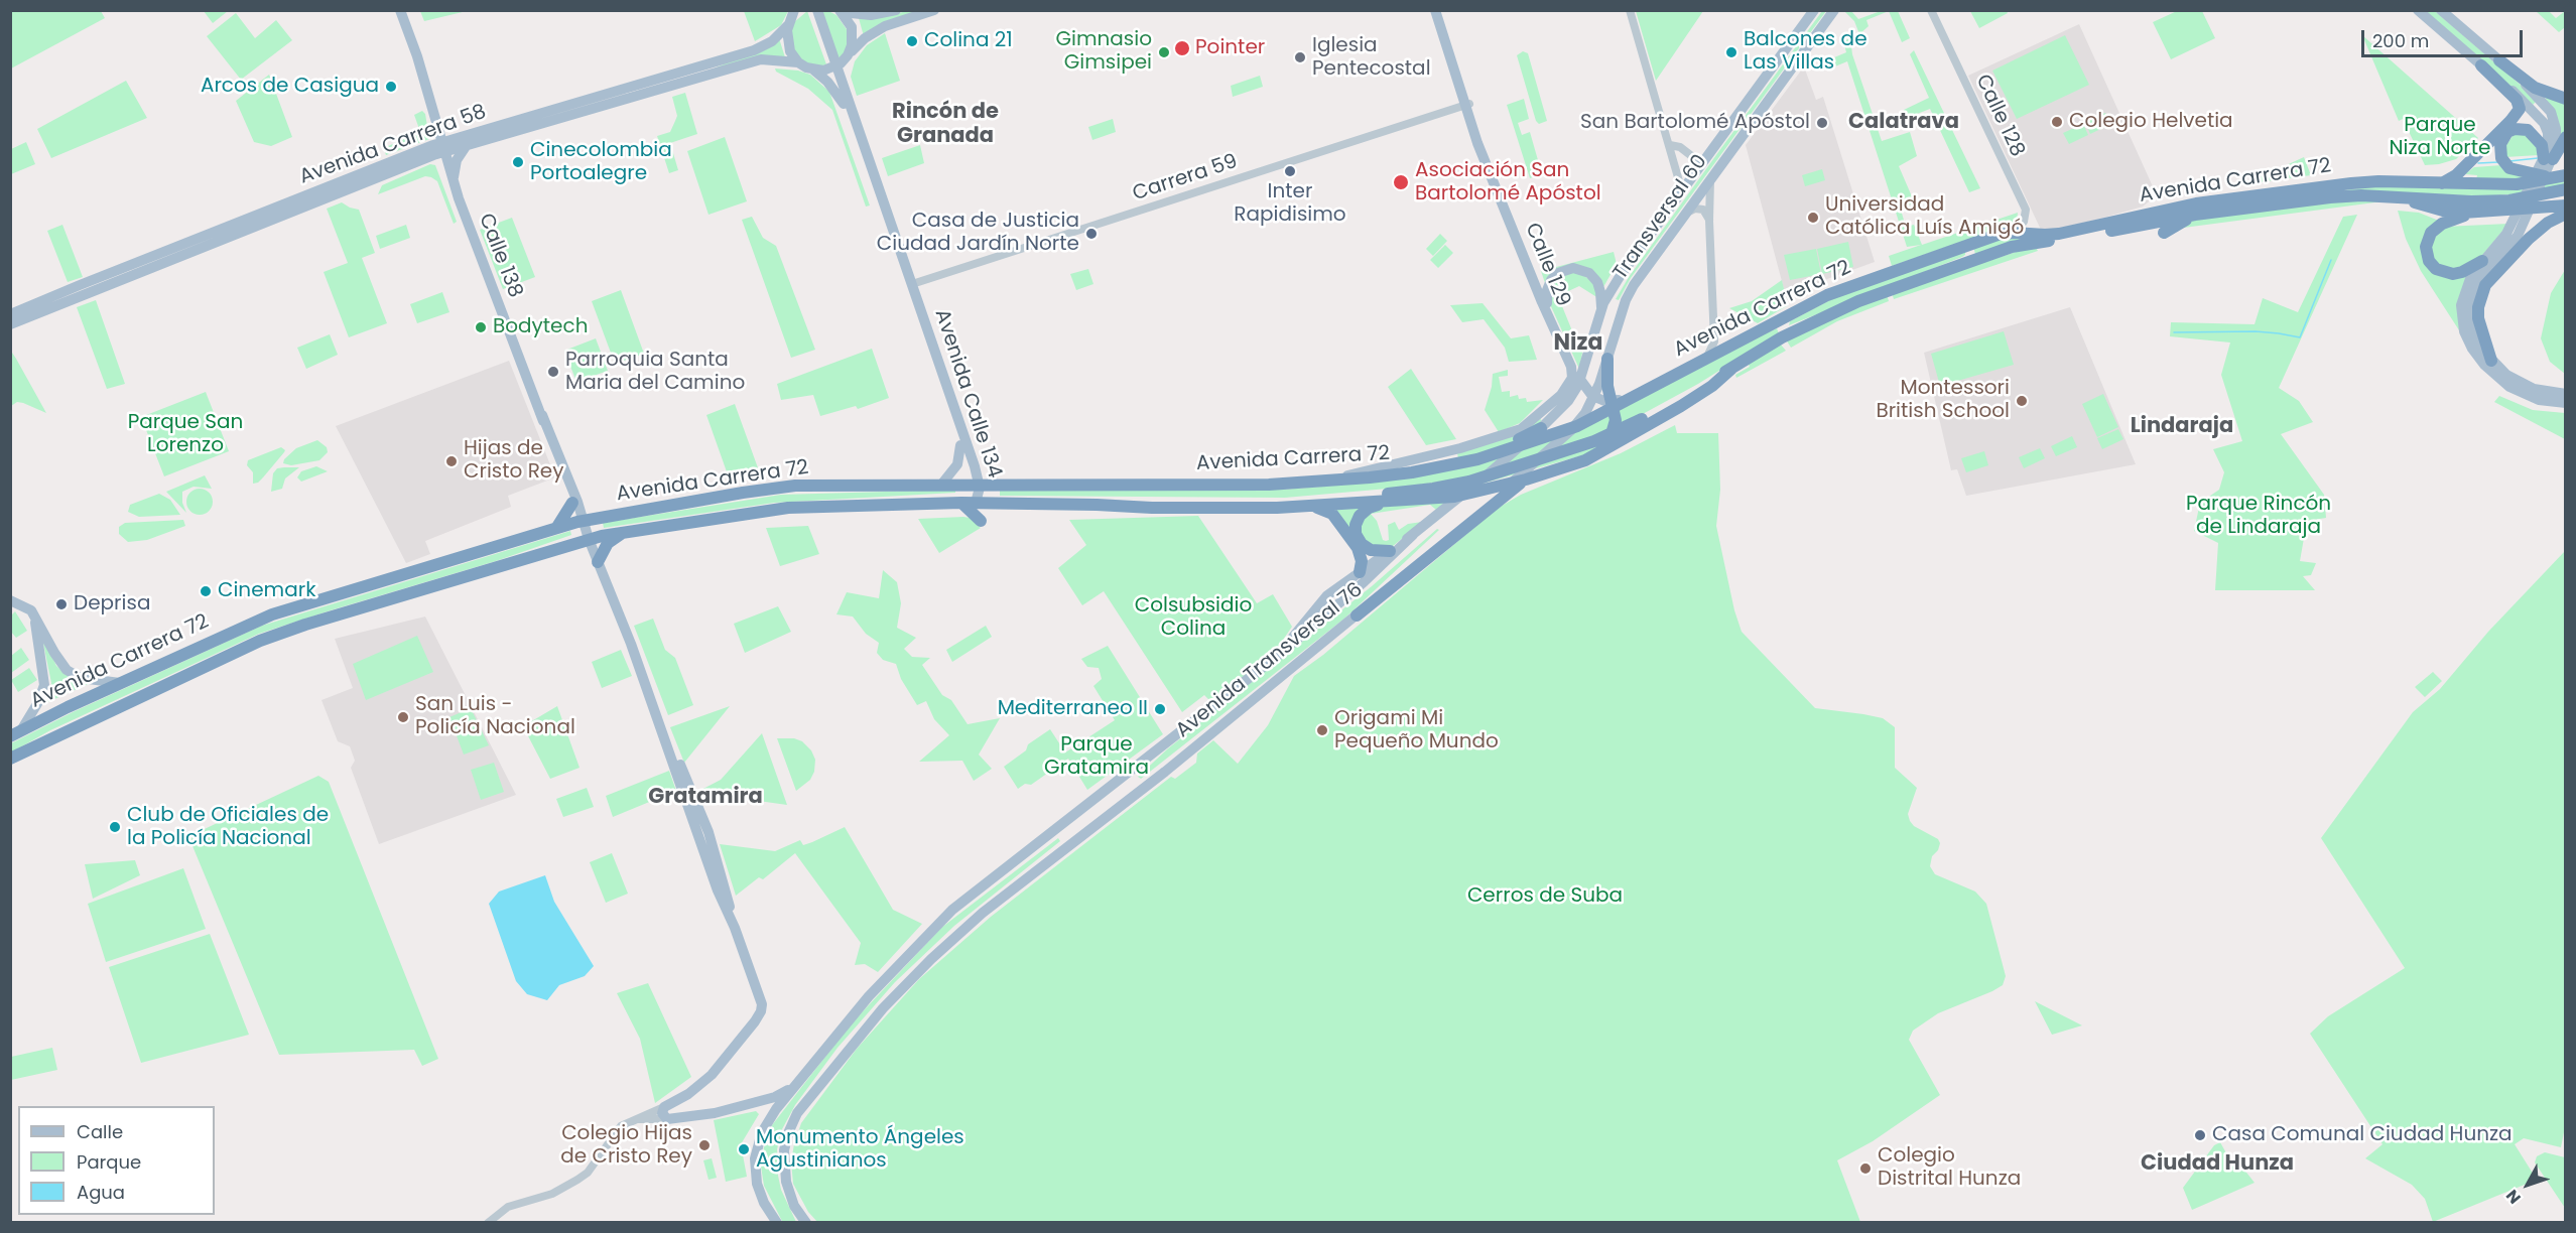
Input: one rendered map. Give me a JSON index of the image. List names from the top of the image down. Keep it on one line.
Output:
{"streets":{"highway":["Avenida Carrera 72"],"main road":["Avenida Carrera 58","Transversal 60","Calle 138","Calle 129","Avenida Calle 134","Avenida Transversal 76"],"street":["Calle 128","Carrera 59"]},"crossings":[["Calle 128","Avenida Carrera 72"],["Avenida Carrera 58","Calle 138"],["Carrera 59","Calle 129"],["Carrera 59","Avenida Calle 134"],["Avenida Carrera 72","Calle 138"],["Avenida Carrera 72","Calle 129"],["Avenida Carrera 72","Avenida Calle 134"],["Transversal 60","Avenida Transversal 76"]],"districts":["Rincón de Granada","Calatrava","Niza","Lindaraja","Gratamira","Ciudad Hunza"],"parks":["Parque Niza Norte","Parque San Lorenzo","Parque Rincón de Lindaraja","Colsubsidio Colina","Parque Gratamira","Cerros de Suba"],"places":["Colina 21","Pointer","Gimnasio Gimsipei","Balcones de Las Villas","Iglesia Pentecostal","Arcos de Casigua","Colegio Helvetia","San Bartolomé Apóstol","Cinecolombia Portoalegre","Inter Rapidisimo","Asociación San Bartolomé Apóstol","Universidad Católica Luís Amigó","Casa de Justicia Ciudad Jardín Norte","Bodytech","Parroquia Santa Maria del Camino","Montessori British School","Hijas de Cristo Rey","Cinemark","Deprisa","Mediterraneo II","San Luis - Policía Nacional","Origami Mi Pequeño Mundo","Club de Oficiales de la Policía Nacional","Casa Comunal Ciudad Hunza","Colegio Hijas de Cristo Rey","Monumento Ángeles Agustinianos","Colegio Distrital Hunza"],"legend":["Calle","Parque","Agua"],"scale_bar":"200 m","north":"bottom left"}
